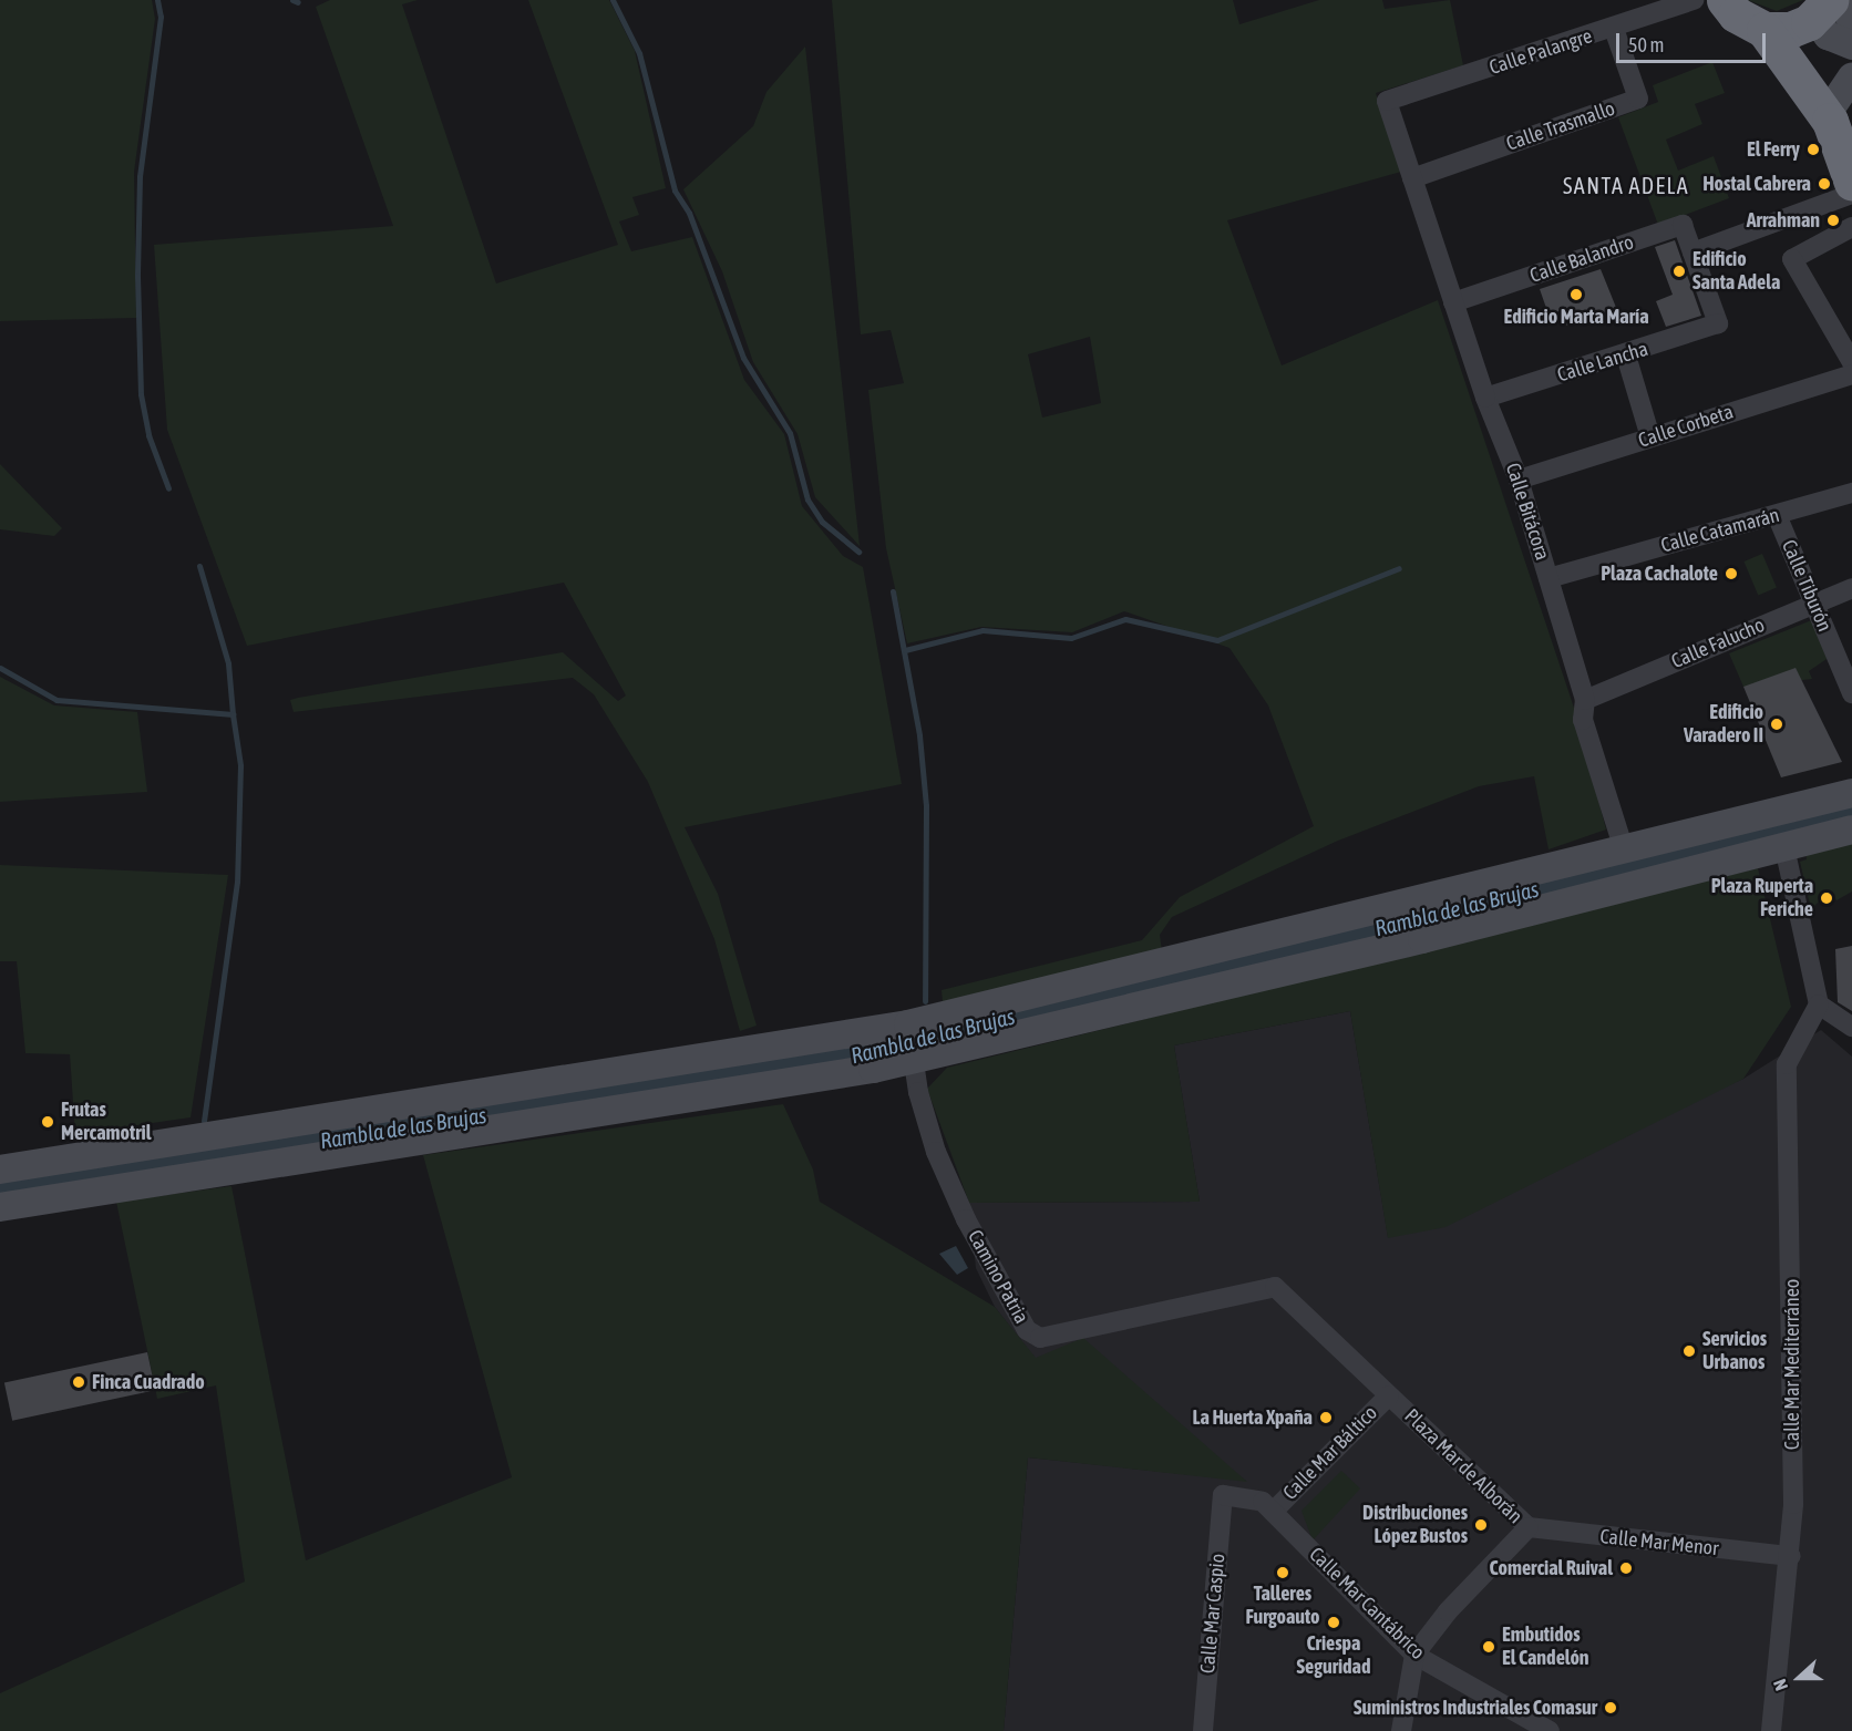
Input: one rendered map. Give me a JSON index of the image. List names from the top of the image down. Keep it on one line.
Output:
{"streets":{"street":["Calle Palangre","Calle Trasmallo","Calle Balandro","Calle Lancha","Calle Corbeta","Calle Bitácora","Calle Catamarán","Calle Tiburón","Calle Falucho","Camino Patria","Calle Mar Mediterráneo","Calle Mar Báltico","Plaza Mar de Alborán","Calle Mar Menor","Calle Mar Cantábrico","Calle Mar Caspio"]},"crossings":[["Calle Palangre","Calle Trasmallo"],["Calle Palangre","Calle Bitácora"],["Calle Trasmallo","Calle Bitácora"],["Calle Balandro","Calle Lancha"],["Calle Balandro","Calle Bitácora"],["Calle Lancha","Calle Bitácora"],["Calle Corbeta","Calle Bitácora"],["Calle Bitácora","Calle Catamarán"],["Calle Bitácora","Calle Falucho"],["Calle Catamarán","Calle Tiburón"],["Calle Tiburón","Calle Falucho"],["Camino Patria","Plaza Mar de Alborán"],["Calle Mar Mediterráneo","Calle Mar Menor"],["Calle Mar Báltico","Plaza Mar de Alborán"],["Calle Mar Báltico","Calle Mar Cantábrico"],["Plaza Mar de Alborán","Calle Mar Menor"],["Plaza Mar de Alborán","Calle Mar Cantábrico"],["Calle Mar Cantábrico","Calle Mar Caspio"]],"districts":["SANTA ADELA"],"water":["Rambla de las Brujas"],"places":["El Ferry","Hostal Cabrera","Arrahman","Edificio Santa Adela","Edificio Marta María","Plaza Cachalote","Edificio Varadero II","Plaza Ruperta Feriche","Frutas Mercamotril","Servicios Urbanos","Finca Cuadrado","La Huerta Xpaña","Distribuciones López Bustos","Comercial Ruival","Talleres Furgoauto","Criespa Seguridad","Embutidos El Candelón","Suministros Industriales Comasur"],"scale_bar":"50 m","north":"left"}
